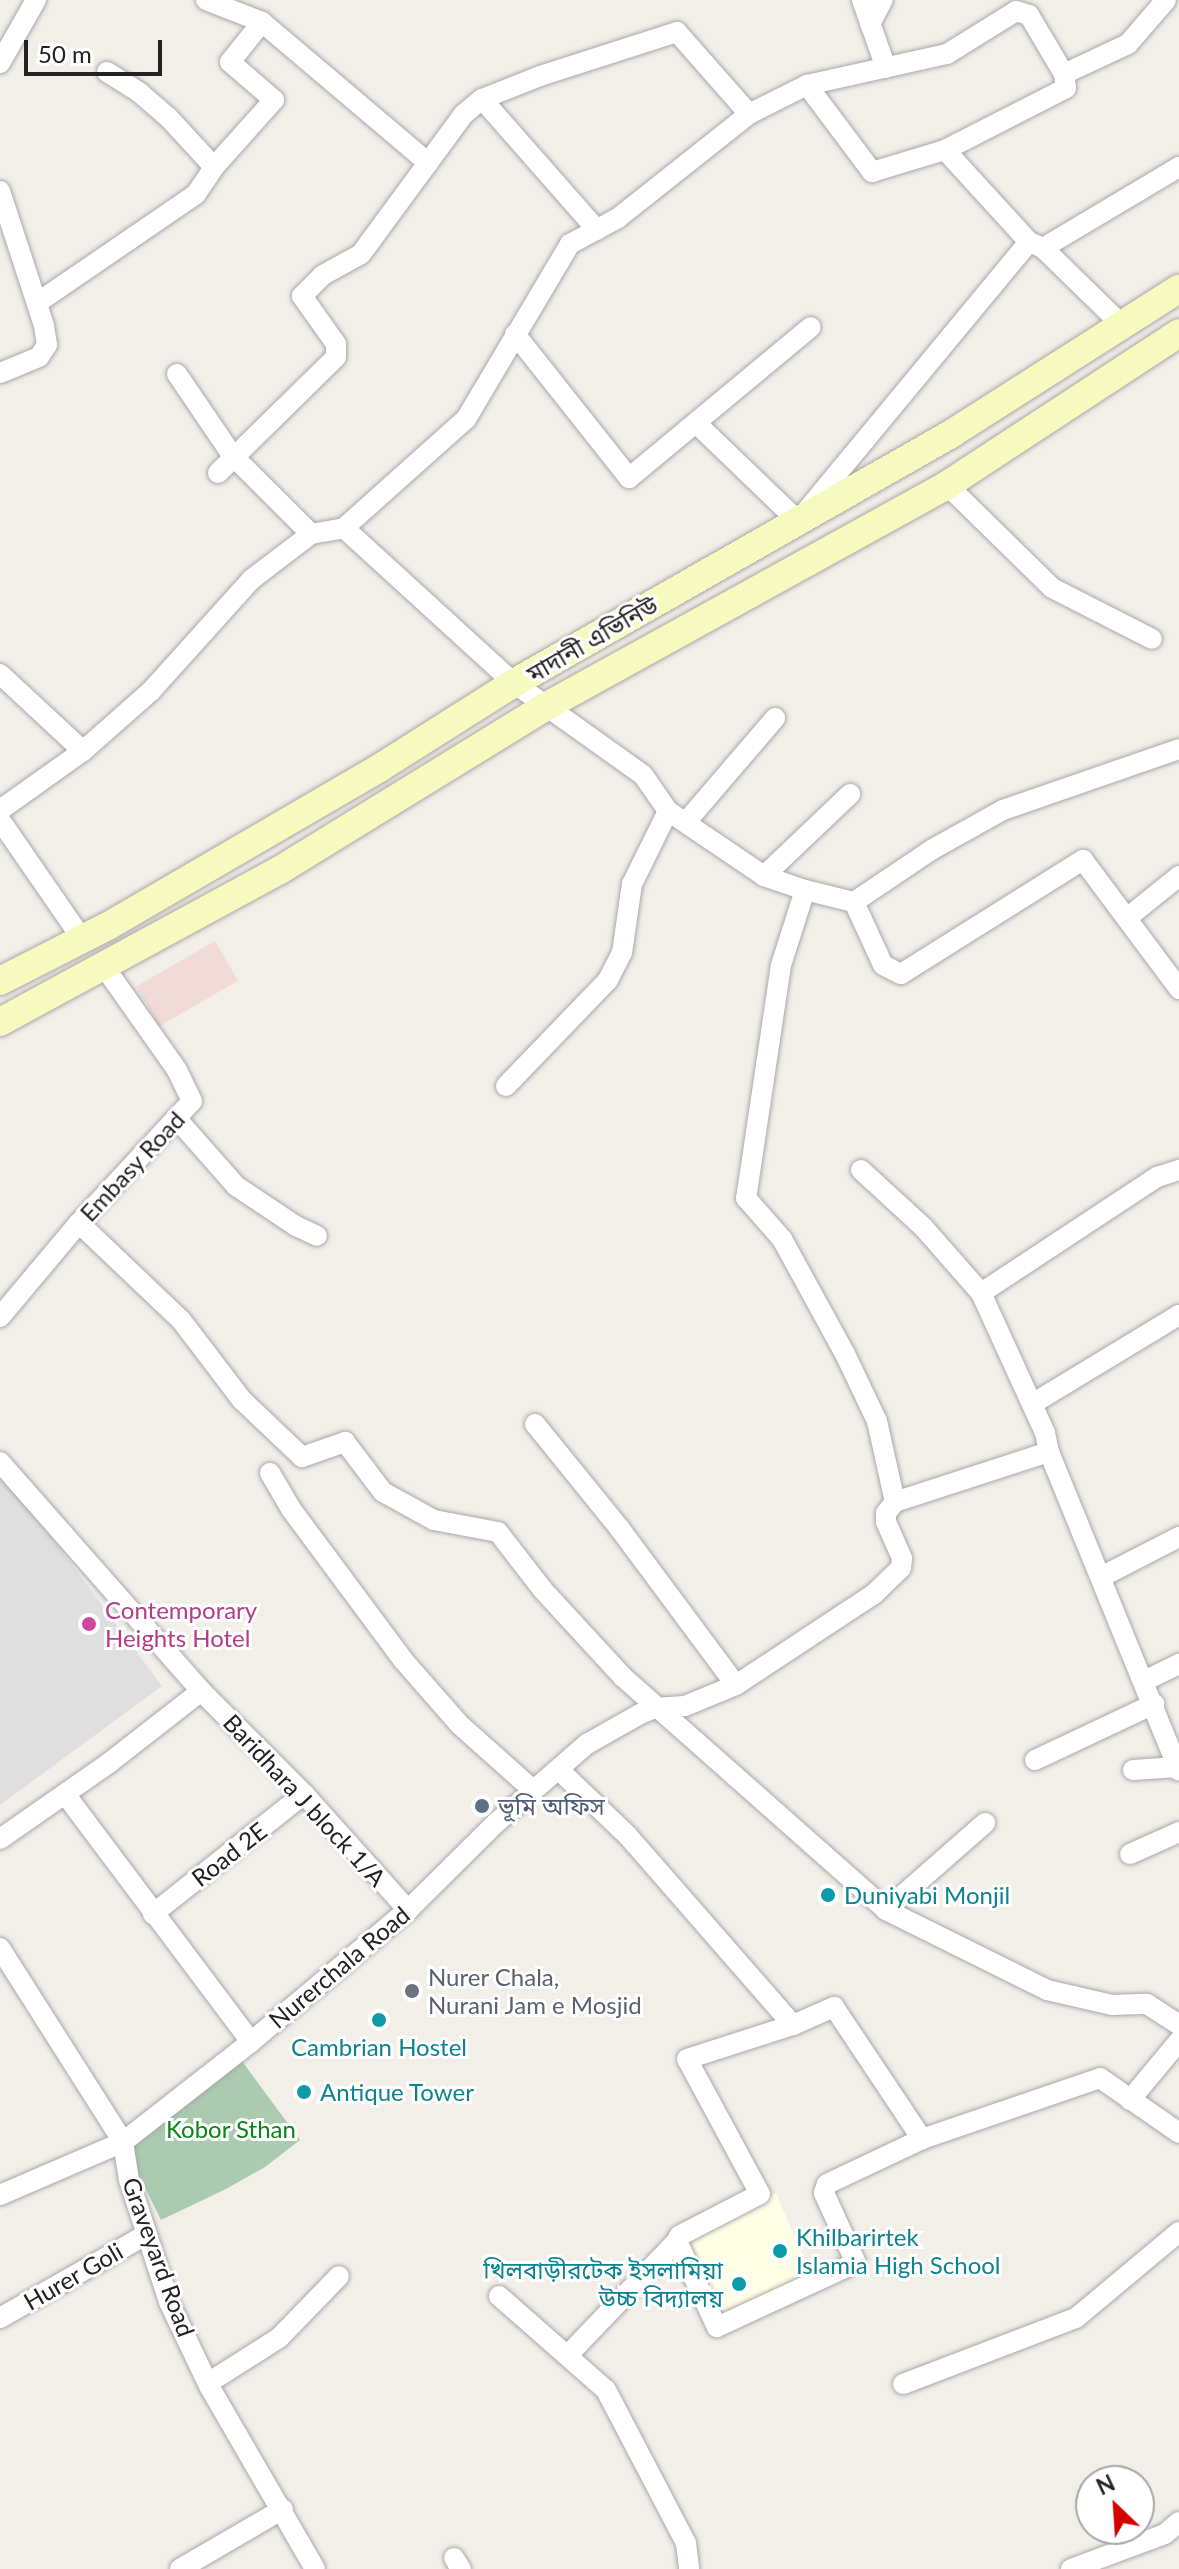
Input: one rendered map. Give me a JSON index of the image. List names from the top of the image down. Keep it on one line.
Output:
{"streets":{"main road":["মাদানী এভিনিউ"],"street":["Embasy Road","Baridhara J block 1/A","Road 2E","Nurerchala Road","Graveyard Road","Hurer Goli"]},"crossings":[["মাদানী এভিনিউ","Embasy Road"],["Baridhara J block 1/A","Road 2E"],["Baridhara J block 1/A","Nurerchala Road"],["Nurerchala Road","Graveyard Road"],["Graveyard Road","Hurer Goli"]],"parks":["Kobor Sthan"],"places":["Contemporary Heights Hotel","ভূমি অফিস","Duniyabi Monjil","Nurer Chala, Nurani Jam e Mosjid","Cambrian Hostel","Antique Tower","Khilbarirtek Islamia High School","খিলবাড়ীরটেক ইসলামিয়া উচ্চ বিদ্যালয়"],"scale_bar":"50 m","north":"top left"}
